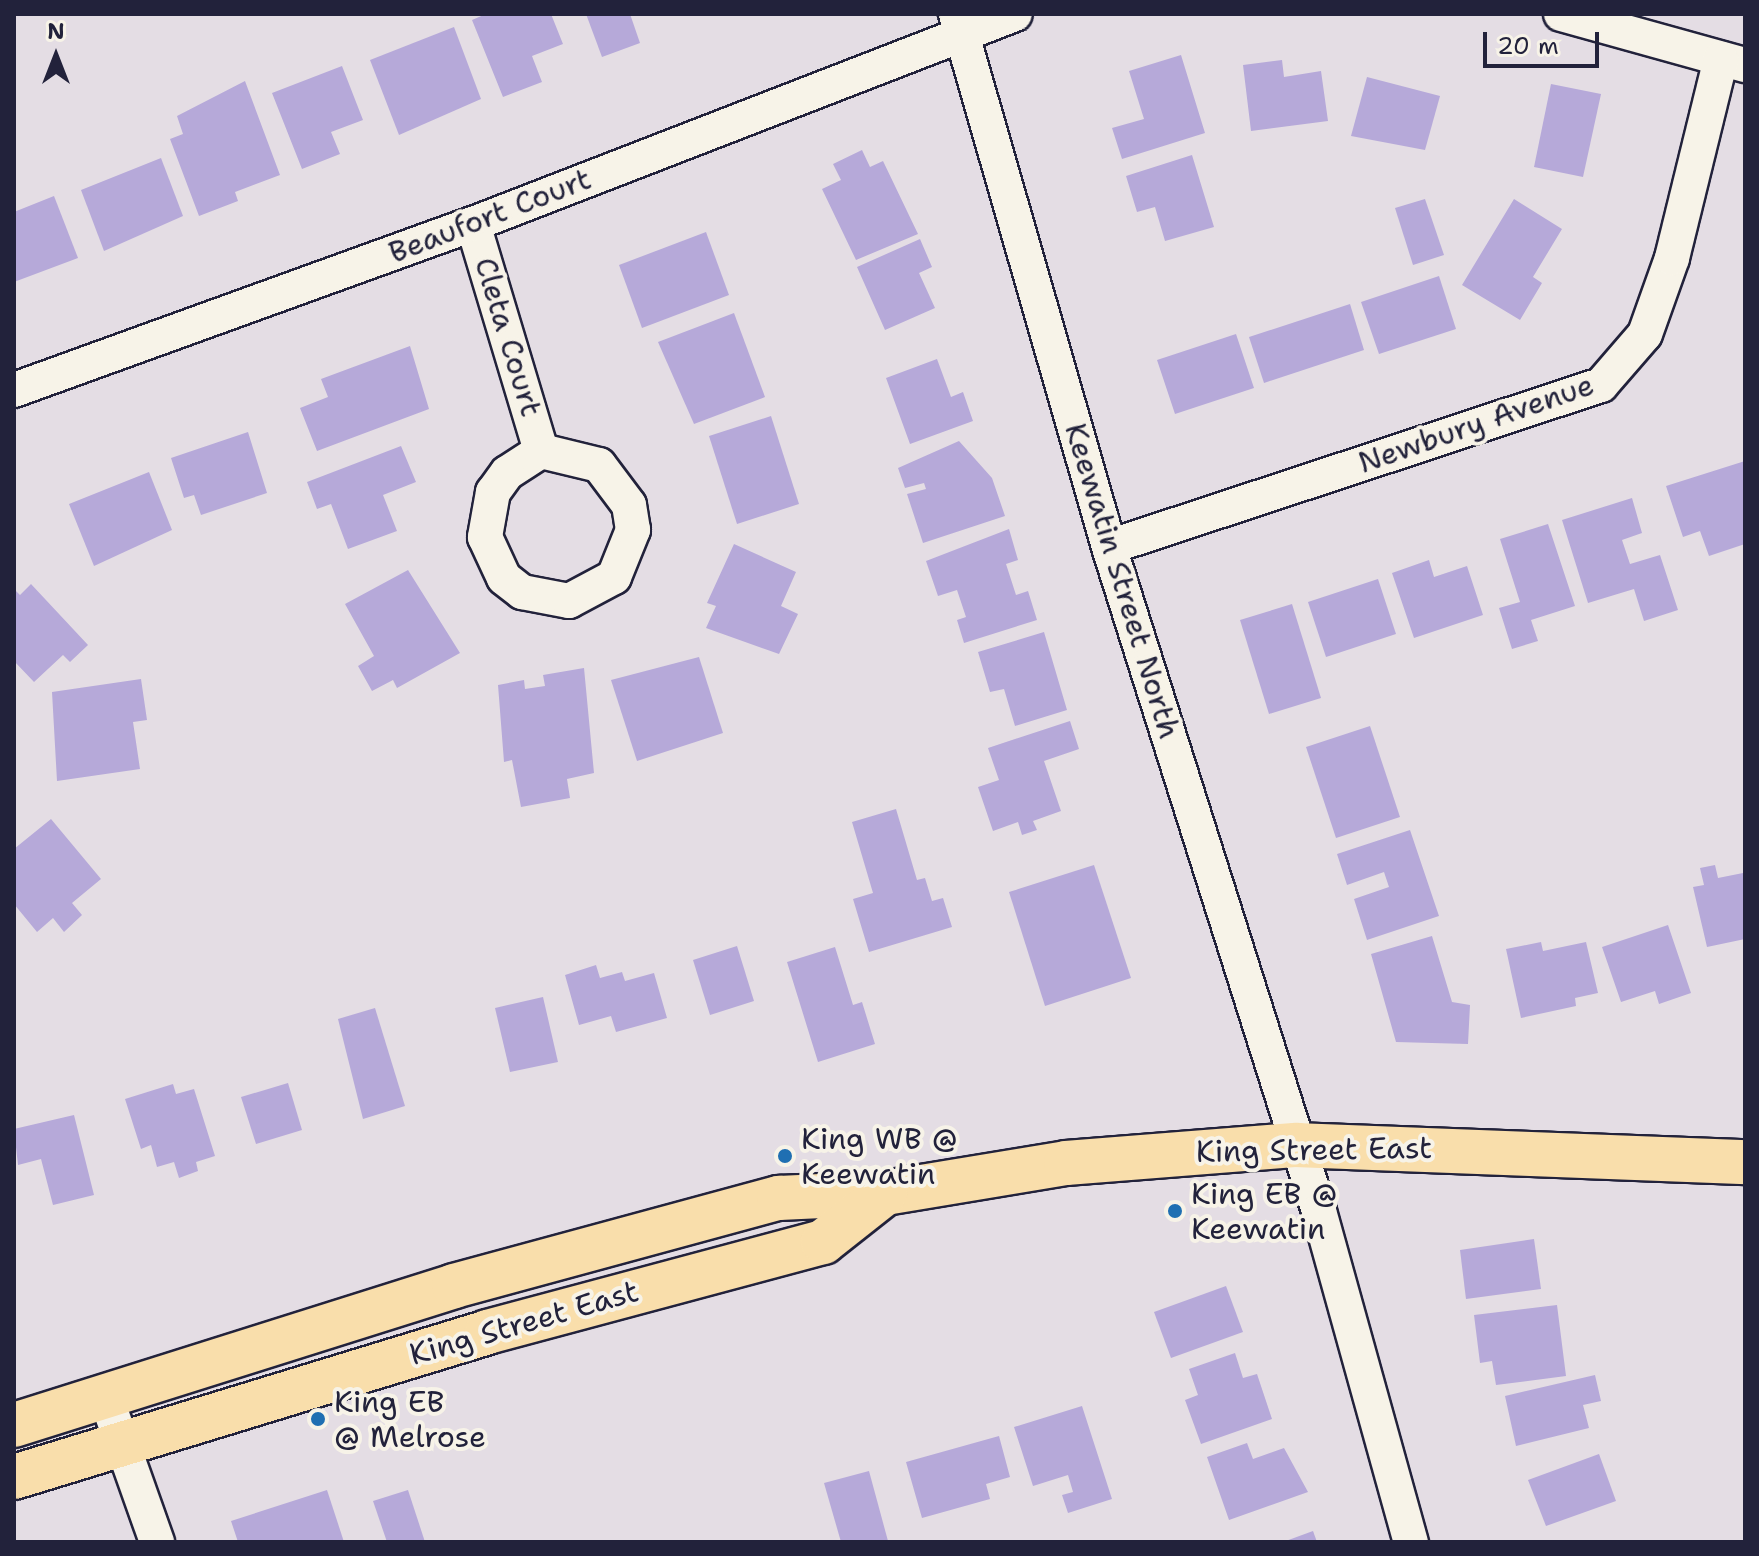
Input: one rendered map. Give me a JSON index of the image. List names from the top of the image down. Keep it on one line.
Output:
{"streets":{"main road":["King Street East"],"street":["Beaufort Court","Cleta Court","Newbury Avenue","Keewatin Street North"]},"crossings":[["Beaufort Court","Cleta Court"],["Beaufort Court","Keewatin Street North"],["Newbury Avenue","Keewatin Street North"],["Keewatin Street North","King Street East"]],"places":["King WB @ Keewatin","King EB @ Keewatin","King EB @ Melrose"],"scale_bar":"20 m","north":"top"}
